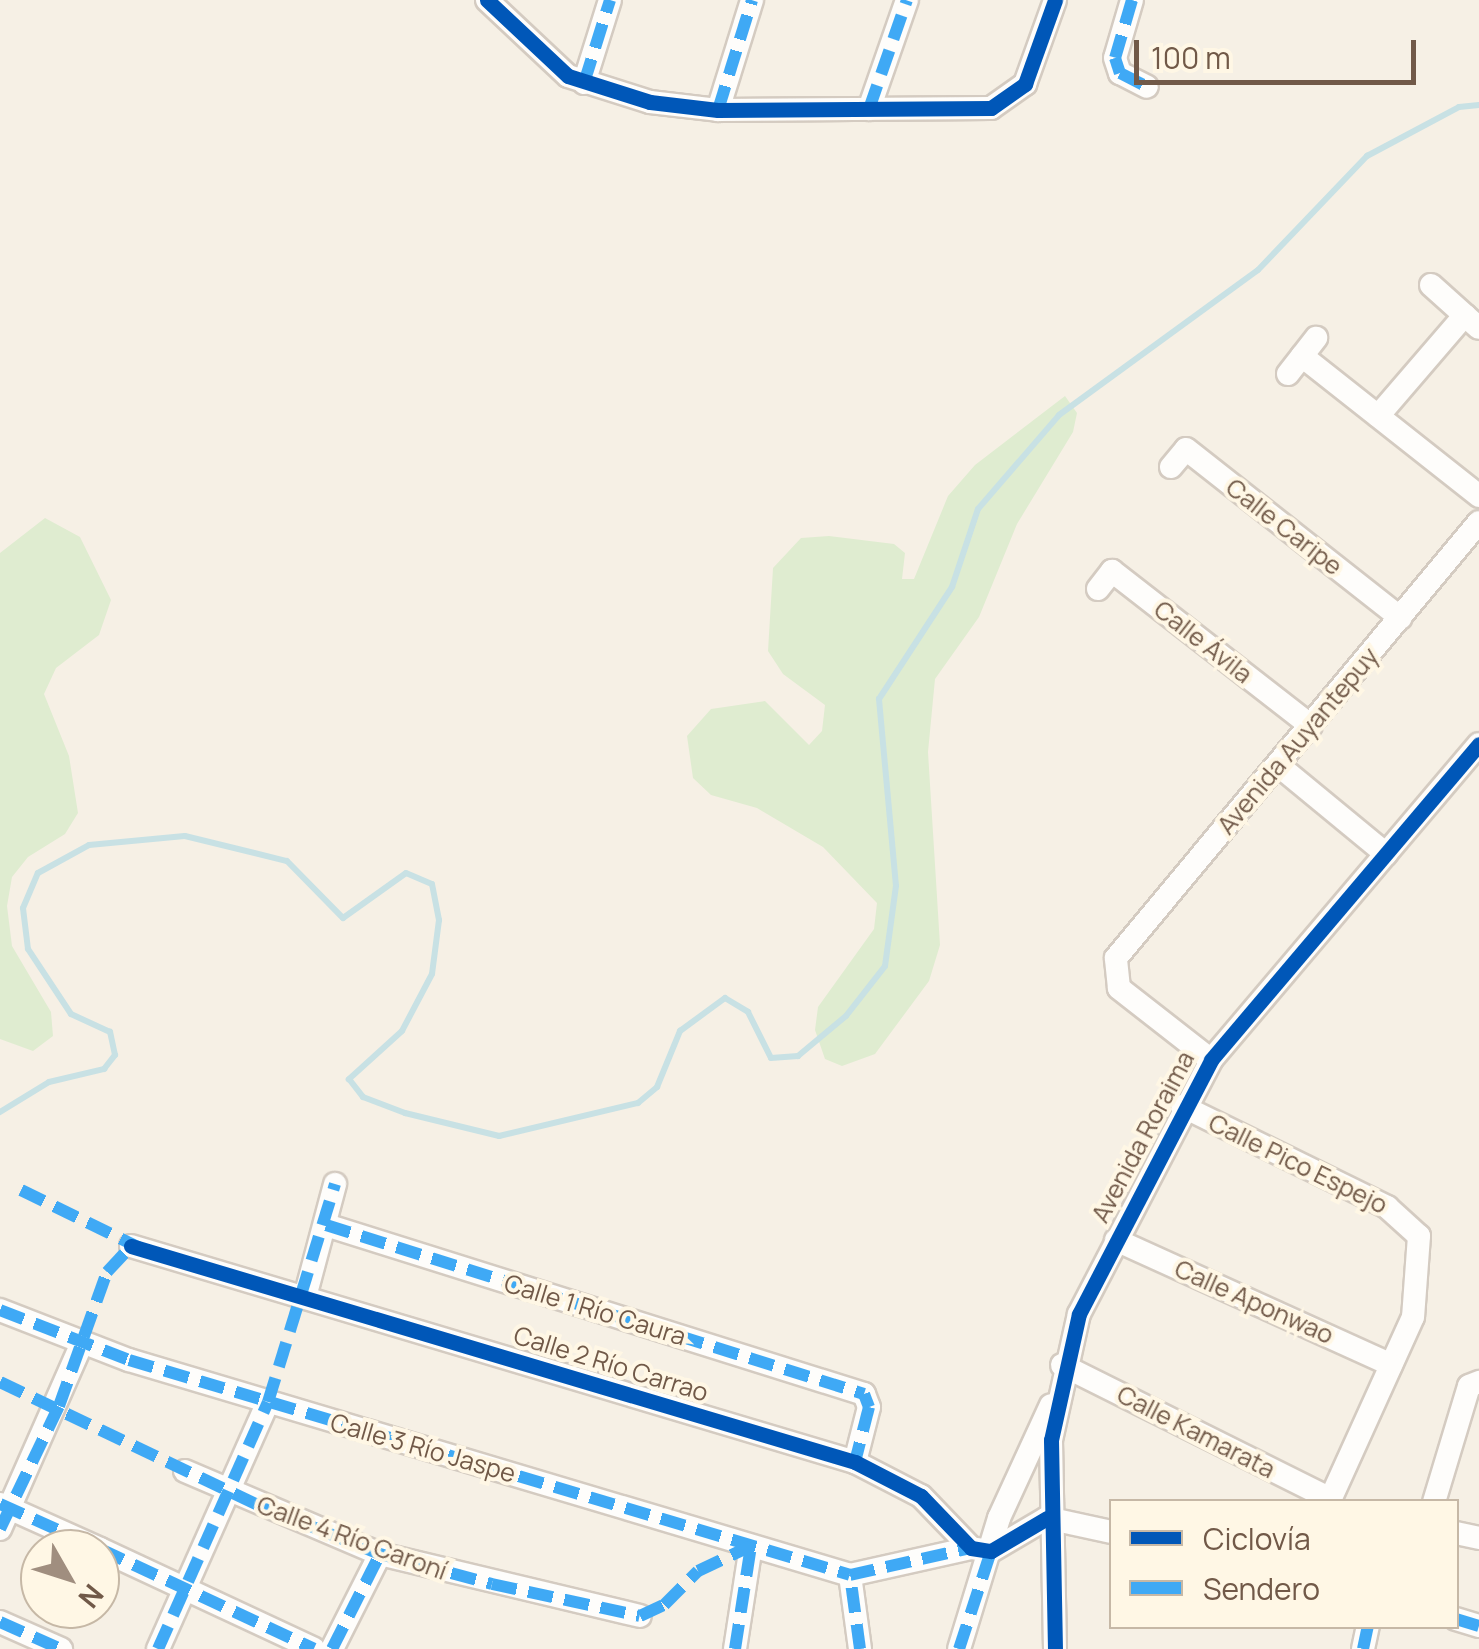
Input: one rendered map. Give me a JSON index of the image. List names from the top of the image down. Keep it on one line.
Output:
{"streets":{"street":["Calle Caripe","Calle Ávila","Avenida Auyantepuy","Avenida Roraima","Calle Pico Espejo","Calle Aponwao","Calle 1 Río Caura","Calle 2 Río Carrao","Calle Kamarata","Calle 3 Río Jaspe","Calle 4 Río Caroní"]},"crossings":[["Calle Caripe","Avenida Auyantepuy"],["Calle Ávila","Avenida Auyantepuy"],["Avenida Auyantepuy","Avenida Roraima"],["Avenida Roraima","Calle Pico Espejo"],["Avenida Roraima","Calle Aponwao"],["Avenida Roraima","Calle Kamarata"],["Calle Pico Espejo","Calle Aponwao"],["Calle 1 Río Caura","Calle 2 Río Carrao"]],"legend":["Ciclovía","Sendero"],"scale_bar":"100 m","north":"bottom right"}
